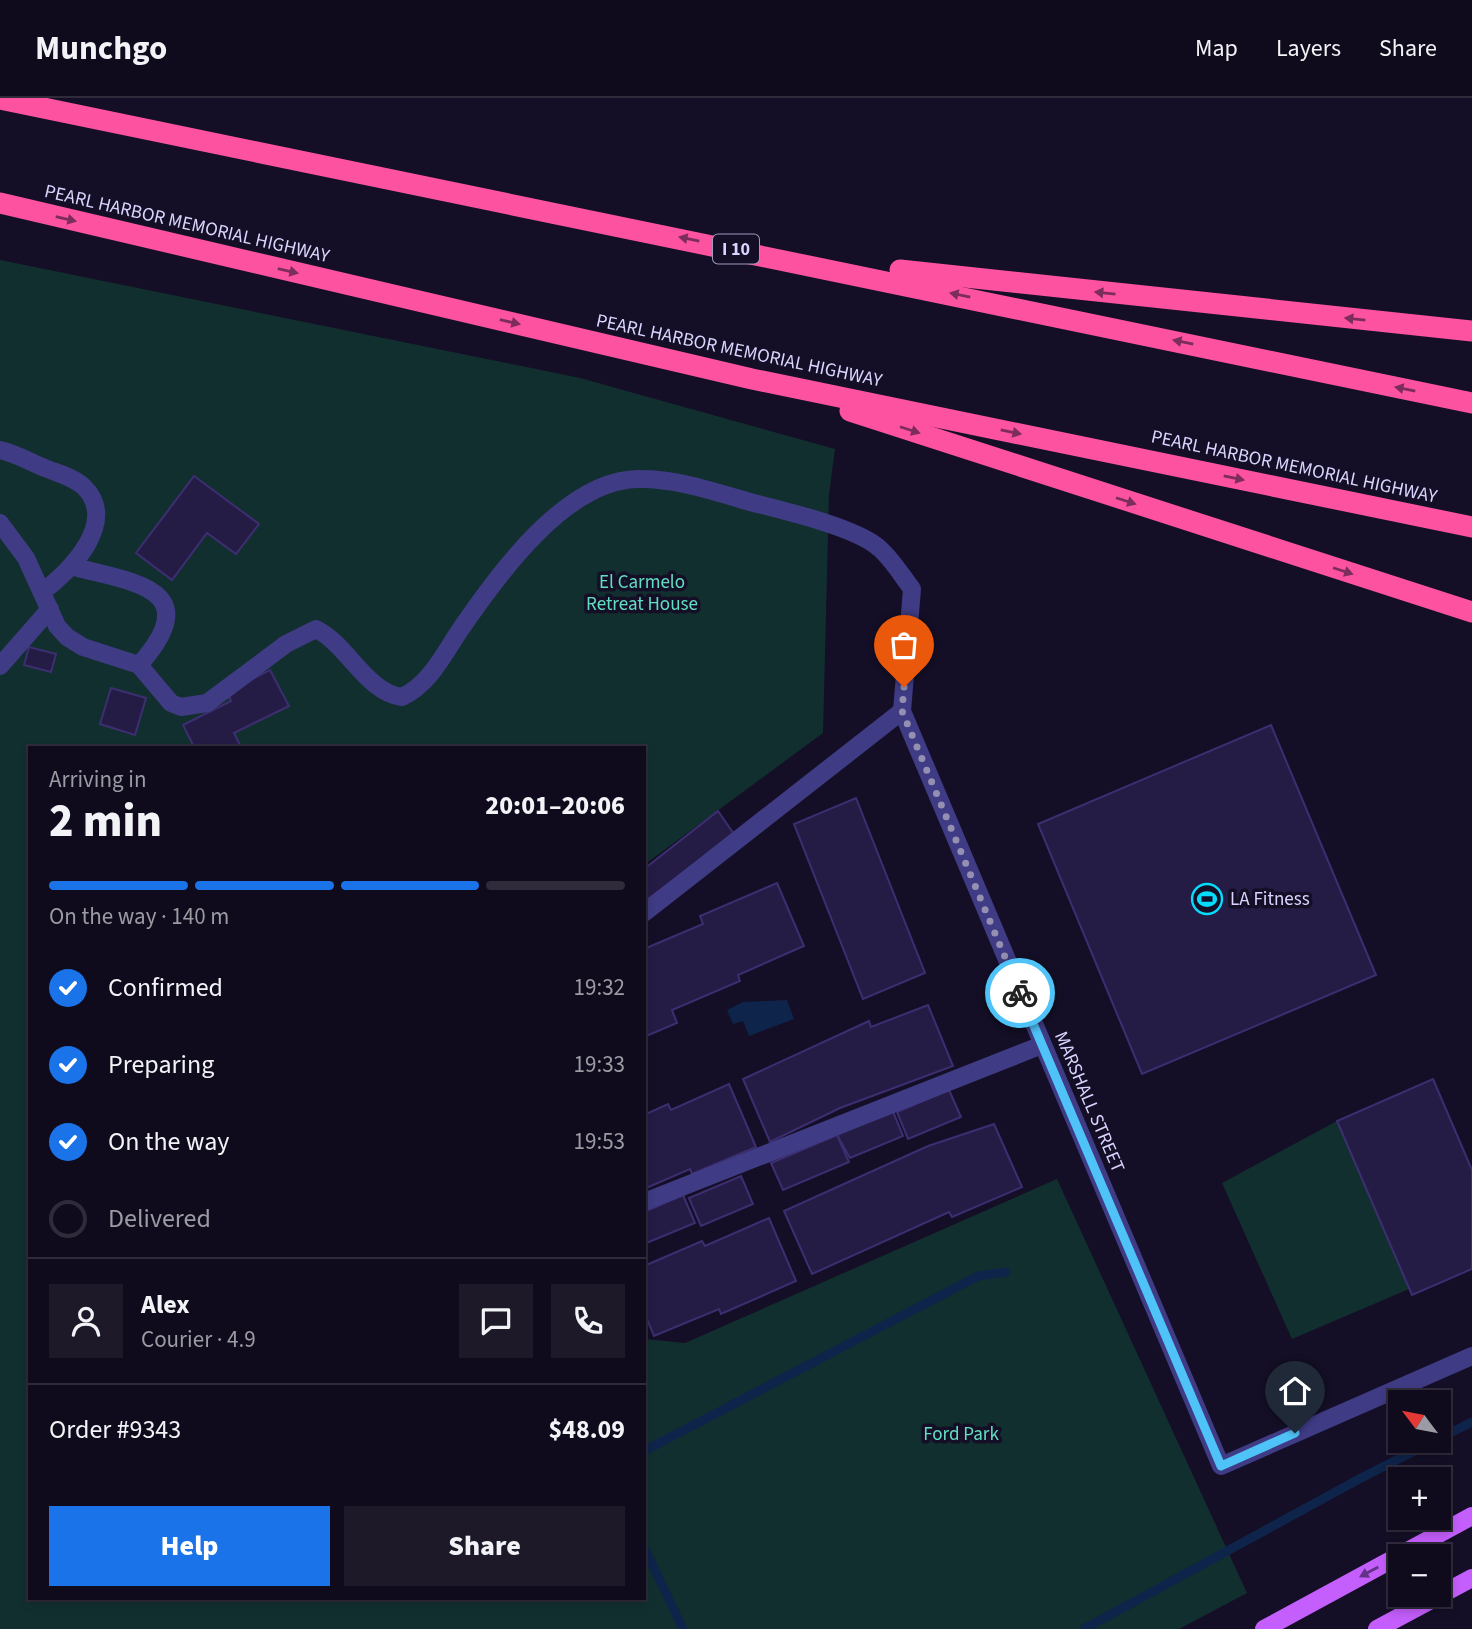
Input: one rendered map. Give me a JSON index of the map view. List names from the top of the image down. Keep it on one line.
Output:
{"streets":{"highway":["PEARL HARBOR MEMORIAL HIGHWAY","I 10"],"street":["MARSHALL STREET"]},"parks":["El Carmelo Retreat House","Ford Park"],"places":{"sports":["LA Fitness"]},"north":"top left","page":{"header":"Munchgo","nav":["Map","Layers","Share"],"heading":["2 min","Arriving in","20:01–20:06"],"panel":["Alex","Courier · 4.9","Order #9343","$48.09"],"bar":"On the way · 140 m","list":[["Confirmed","19:32"],["Preparing","19:33"],["On the way","19:53"],"Delivered"],"map_buttons":["+","−"],"buttons":["Help","Share"]}}
